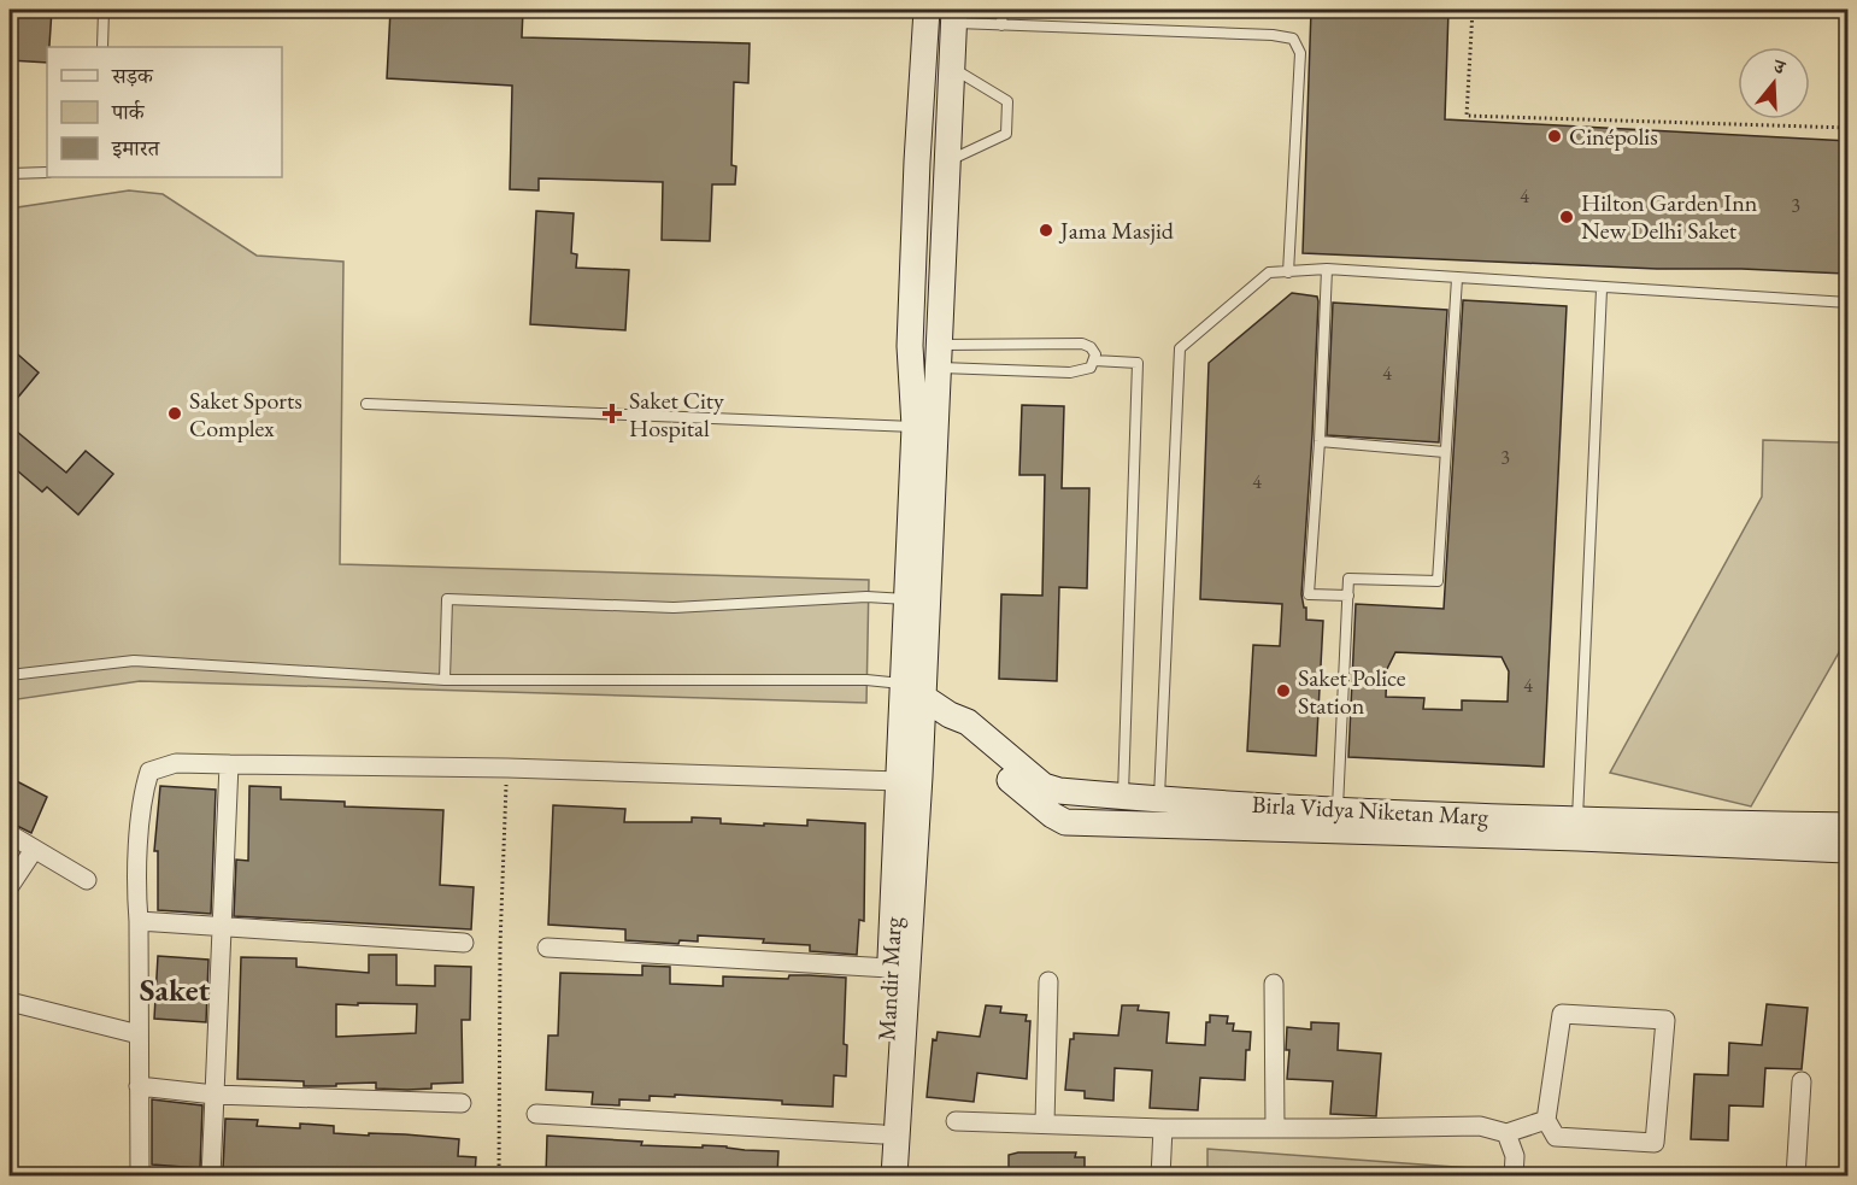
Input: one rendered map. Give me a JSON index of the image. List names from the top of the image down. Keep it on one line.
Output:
{"streets":{"main road":["Birla Vidya Niketan Marg","Mandir Marg"]},"districts":["Saket"],"places":{"other":["Cinépolis","Hilton Garden Inn New Delhi Saket","Jama Masjid","Saket Sports Complex","Saket Police Station"],"health":["Saket City Hospital"]},"house_numbers":["4","3","4","3","4","4"],"legend":["सड़क","पार्क","इमारत"],"north":"top"}
